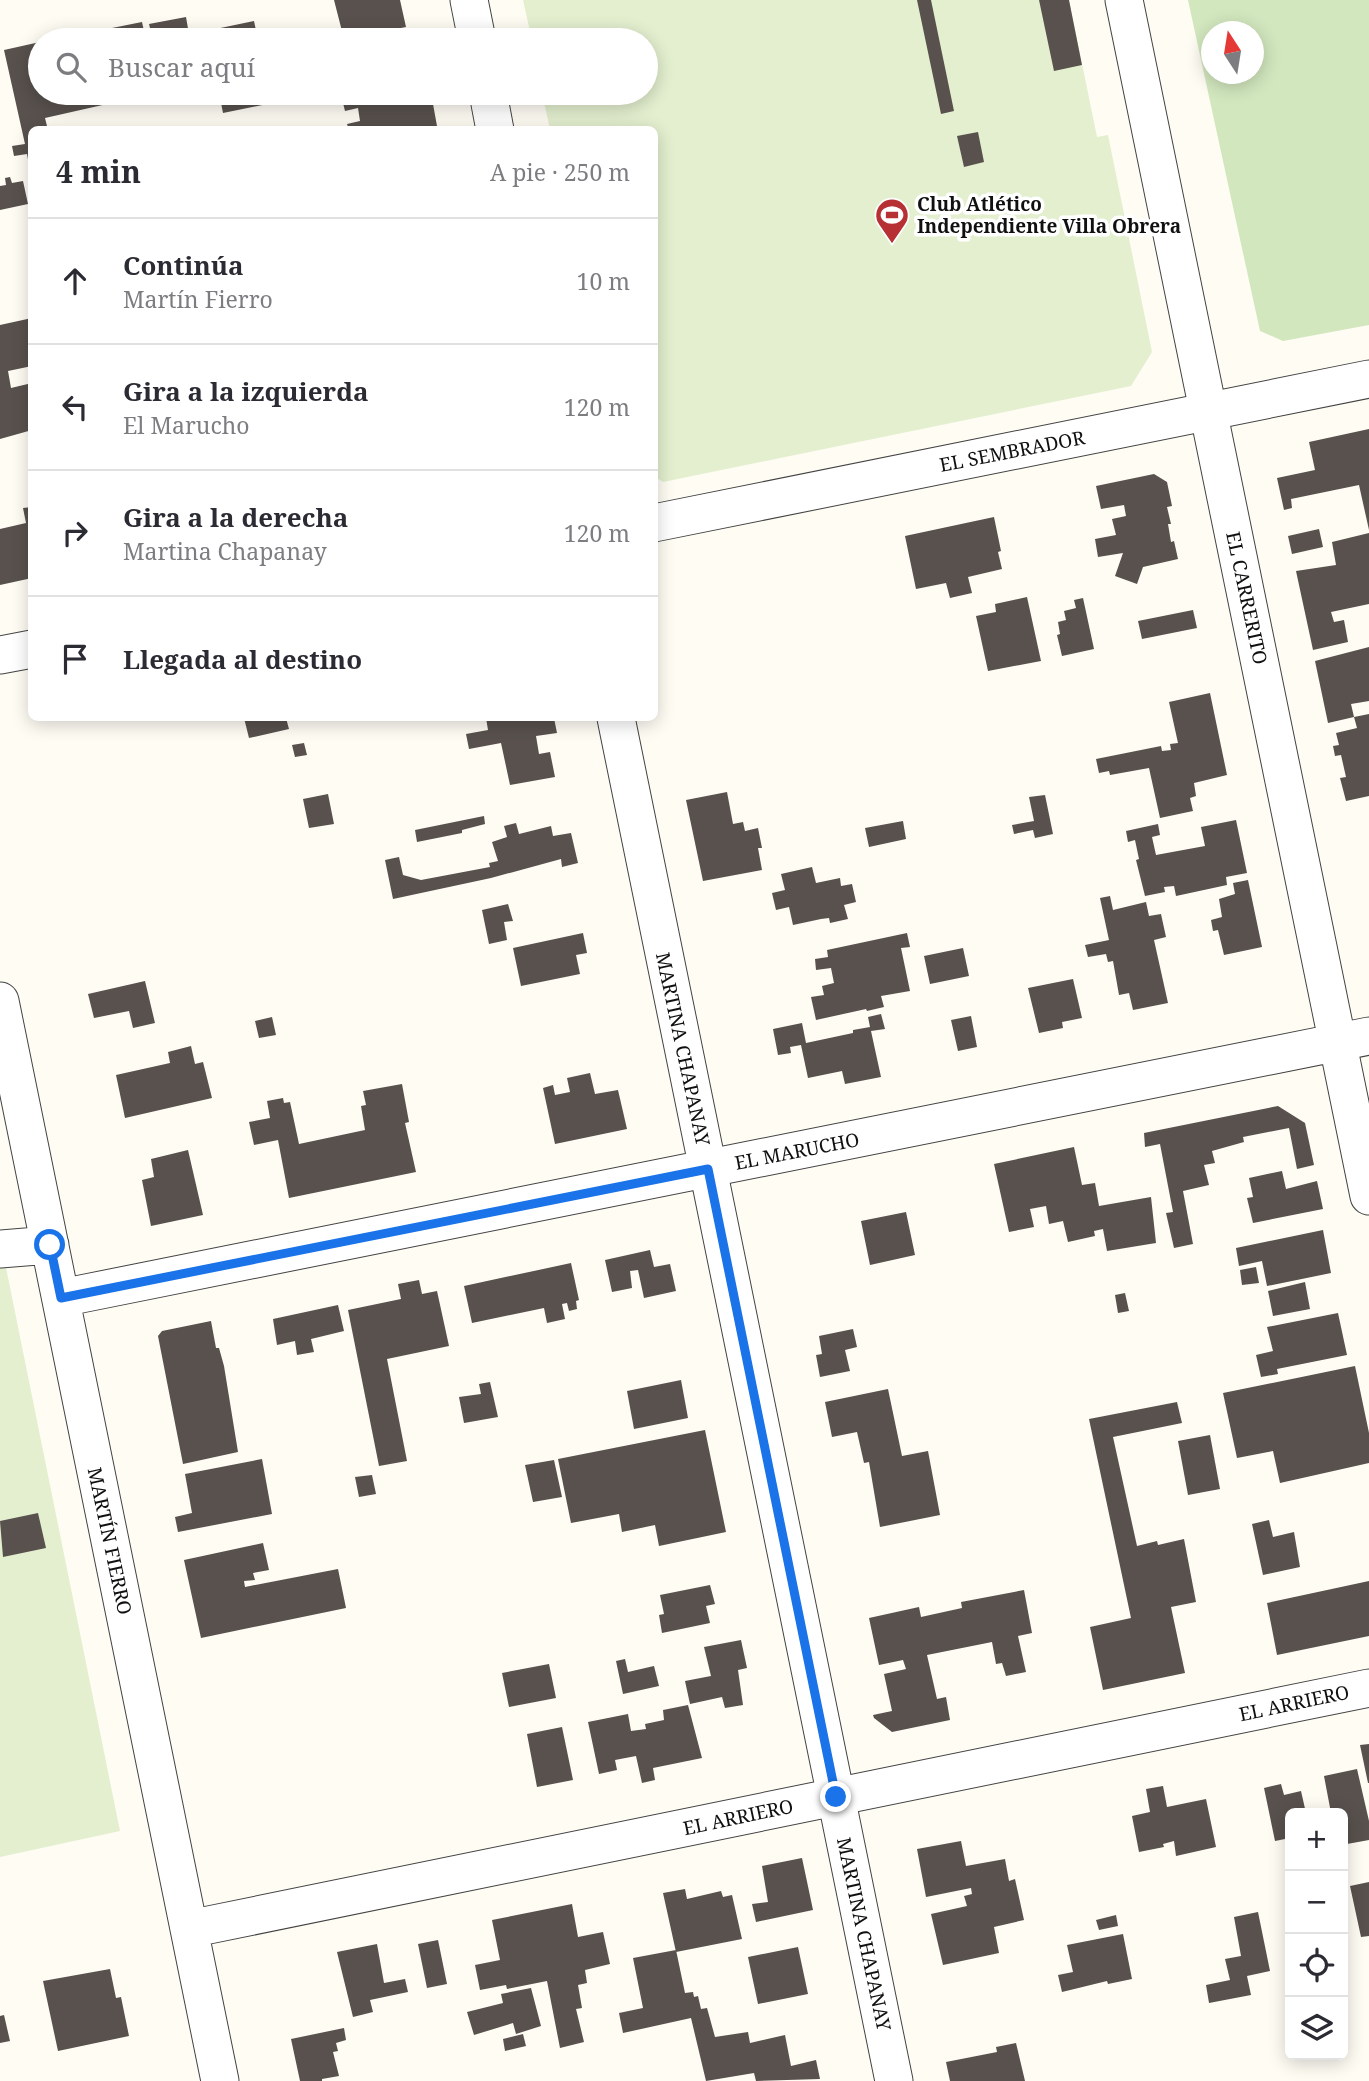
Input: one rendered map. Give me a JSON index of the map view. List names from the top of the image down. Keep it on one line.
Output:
{"streets":{"street":["EL SEMBRADOR","EL CARRERITO","MARTINA CHAPANAY","EL MARUCHO","MARTÍN FIERRO","EL ARRIERO"]},"crossings":[["EL SEMBRADOR","EL CARRERITO"],["EL CARRERITO","EL MARUCHO"],["MARTINA CHAPANAY","EL MARUCHO"],["MARTINA CHAPANAY","EL ARRIERO"],["EL MARUCHO","MARTÍN FIERRO"],["MARTÍN FIERRO","EL ARRIERO"]],"places":{"sports":["Club Atlético Independiente Villa Obrera"]},"north":"top","page":{"search":"Buscar aquí","heading":["4 min","A pie · 250 m"],"list":[["Continúa","Martín Fierro","10 m"],["Gira a la izquierda","El Marucho","120 m"],["Gira a la derecha","Martina Chapanay","120 m"],"Llegada al destino"],"map_buttons":["+","−"]}}
